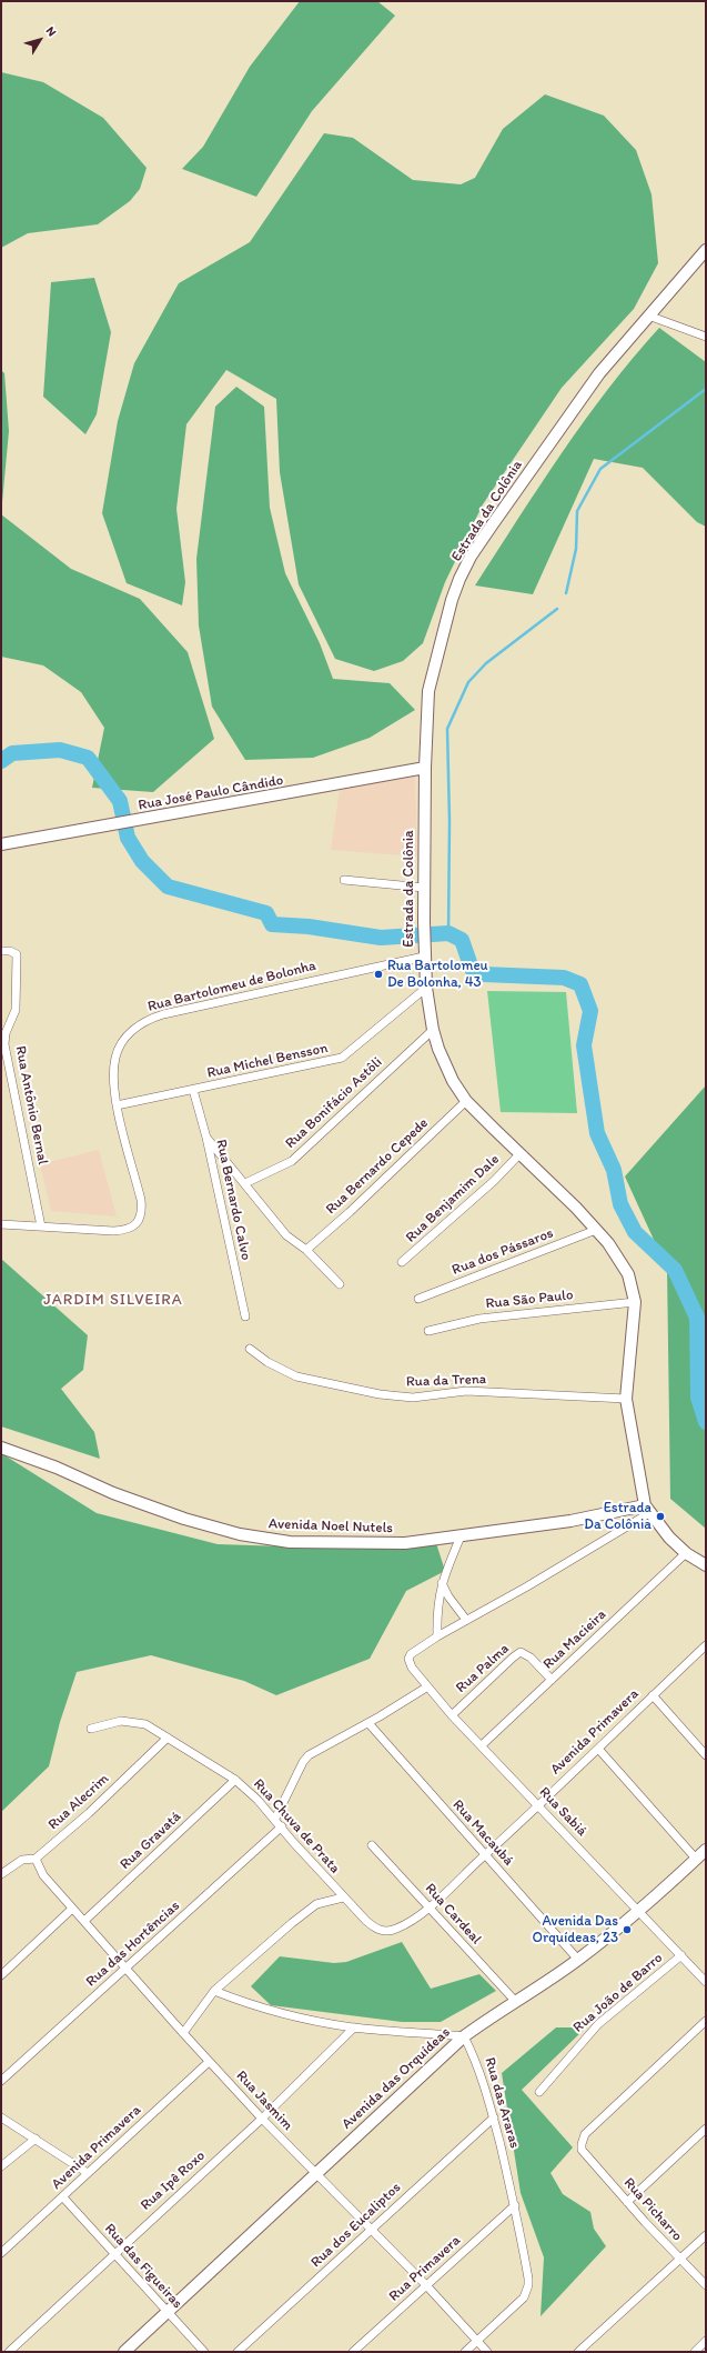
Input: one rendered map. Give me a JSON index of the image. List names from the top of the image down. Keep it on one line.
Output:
{"streets":{"street":["Estrada da Colônia","Rua José Paulo Cândido","Rua Bartolomeu de Bolonha","Rua Michel Bensson","Rua Bonifácio Astôli","Rua Antônio Bernal","Rua Bernardo Cepede","Rua Benjamim Dale","Rua Bernardo Calvo","Rua dos Pássaros","Rua São Paulo","Rua da Trena","Avenida Noel Nutels","Rua Macieira","Rua Palma","Avenida Primavera","Rua Alecrim","Rua Sabiá","Rua Chuva de Prata","Rua Macaubá","Rua Gravatá","Rua Cardeal","Rua das Hortências","Rua João de Barro","Avenida das Orquídeas","Rua Jasmim","Rua das Araras","Rua Ipê Roxo","Rua Picharro","Rua dos Eucaliptos","Rua das Figueiras","Rua Primavera"]},"crossings":[["Estrada da Colônia","Rua José Paulo Cândido"],["Estrada da Colônia","Rua Bartolomeu de Bolonha"],["Estrada da Colônia","Rua Michel Bensson"],["Estrada da Colônia","Rua Bonifácio Astôli"],["Estrada da Colônia","Rua Bernardo Cepede"],["Estrada da Colônia","Rua Benjamim Dale"],["Estrada da Colônia","Rua dos Pássaros"],["Estrada da Colônia","Rua São Paulo"],["Estrada da Colônia","Rua da Trena"],["Estrada da Colônia","Avenida Noel Nutels"],["Estrada da Colônia","Rua Macieira"],["Rua Bartolomeu de Bolonha","Rua Michel Bensson"],["Rua Bartolomeu de Bolonha","Rua Antônio Bernal"],["Rua Michel Bensson","Rua Bernardo Calvo"],["Rua Macieira","Rua Palma"],["Rua Macieira","Rua Sabiá"],["Rua Palma","Rua Sabiá"],["Avenida Primavera","Rua Sabiá"],["Avenida Primavera","Rua Chuva de Prata"],["Avenida Primavera","Rua Macaubá"],["Avenida Primavera","Rua Cardeal"],["Avenida Primavera","Rua Jasmim"],["Avenida Primavera","Rua das Figueiras"],["Rua Alecrim","Rua Chuva de Prata"],["Rua Alecrim","Rua Jasmim"],["Rua Sabiá","Rua João de Barro"],["Rua Sabiá","Avenida das Orquídeas"],["Rua Chuva de Prata","Rua Gravatá"],["Rua Chuva de Prata","Rua das Hortências"],["Rua Macaubá","Avenida das Orquídeas"],["Rua Gravatá","Rua Jasmim"],["Rua Cardeal","Avenida das Orquídeas"],["Rua das Hortências","Rua Jasmim"],["Avenida das Orquídeas","Rua Jasmim"],["Avenida das Orquídeas","Rua das Araras"],["Avenida das Orquídeas","Rua das Figueiras"],["Rua Jasmim","Rua das Araras"],["Rua Jasmim","Rua Ipê Roxo"],["Rua Jasmim","Rua dos Eucaliptos"],["Rua Jasmim","Rua Primavera"],["Rua das Araras","Rua dos Eucaliptos"],["Rua das Araras","Rua Primavera"],["Rua Ipê Roxo","Rua das Figueiras"]],"districts":["JARDIM SILVEIRA"],"places":["Rua Bartolomeu De Bolonha, 43","Estrada Da Colônia","Avenida Das Orquídeas, 23"],"north":"top right"}
